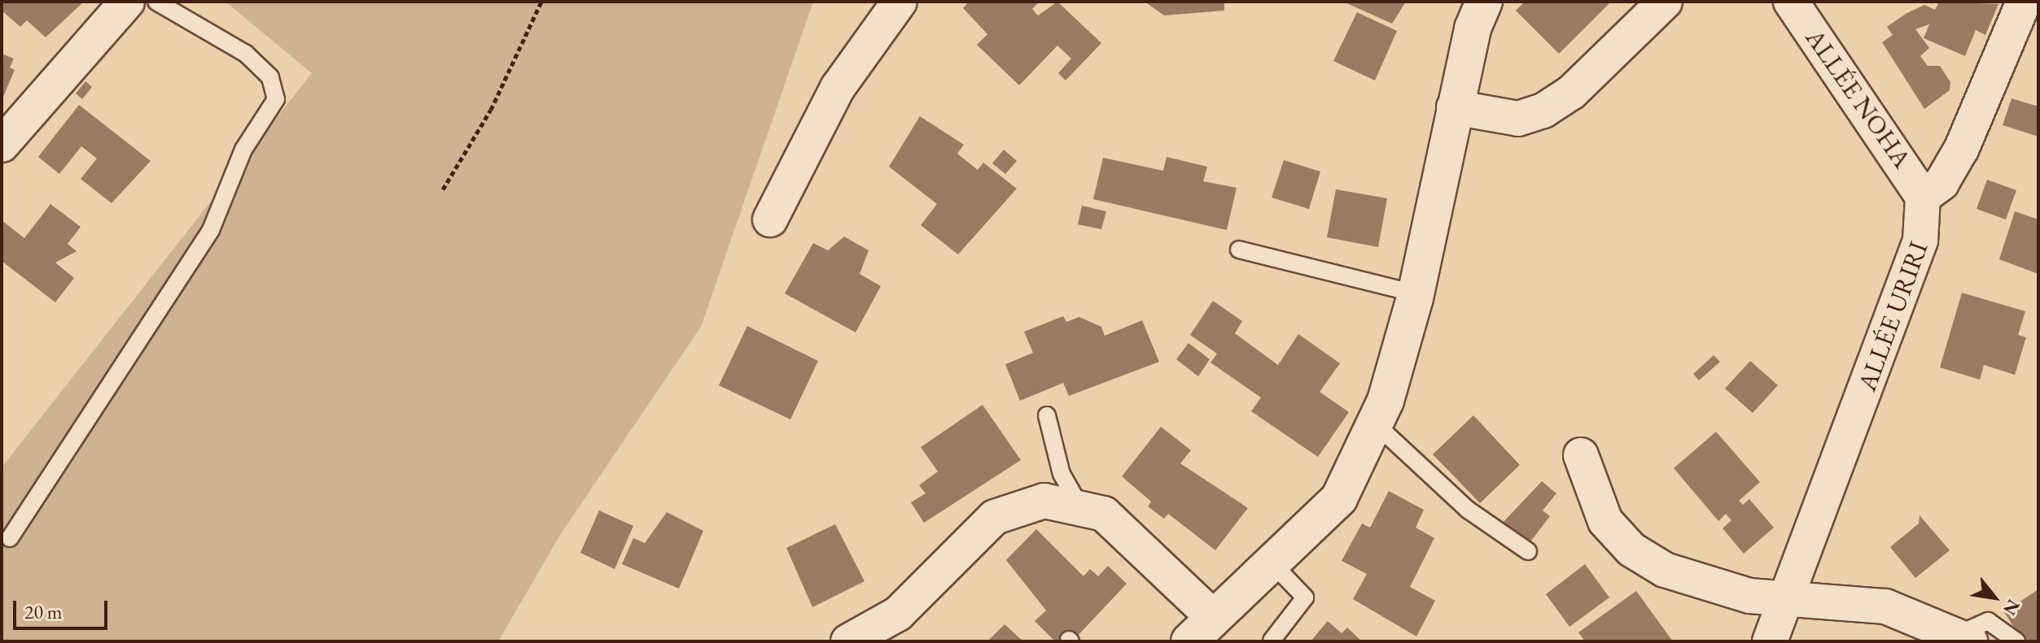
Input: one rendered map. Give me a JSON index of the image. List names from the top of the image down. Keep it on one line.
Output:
{"streets":{"street":["ALLÉE NOHA","ALLÉE URIRI"]},"crossings":[["ALLÉE NOHA","ALLÉE URIRI"]],"scale_bar":"20 m","north":"bottom right"}
